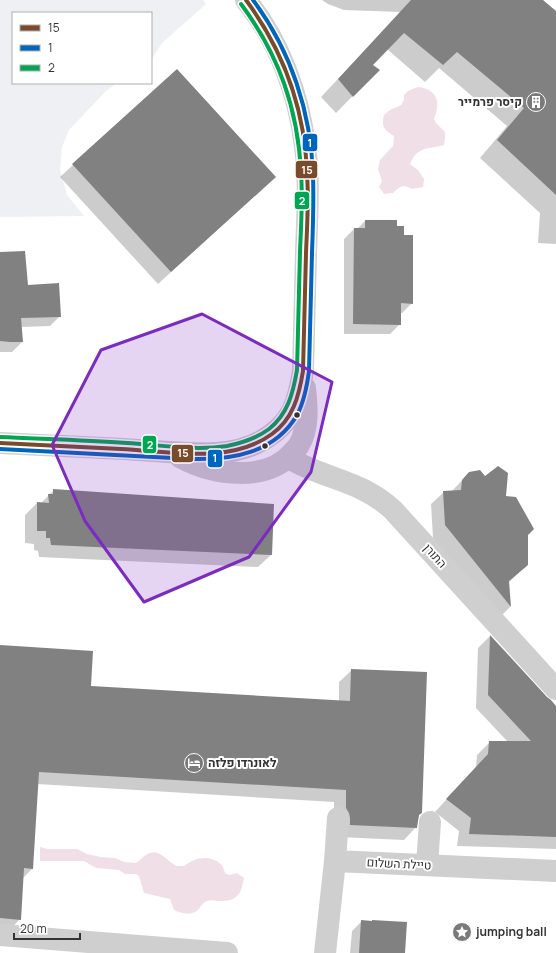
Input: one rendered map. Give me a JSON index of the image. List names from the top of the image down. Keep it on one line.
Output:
{"streets":{"street":["התורן","טיילת השלום"]},"places":{"building":["קיסר פרמייר"],"hotel":["לאונרדו פלזה"],"place":["jumping ball"]},"lines":["transit line 15","transit line 1","transit line 2"],"legend":["15","1","2"],"scale_bar":"20 m"}
